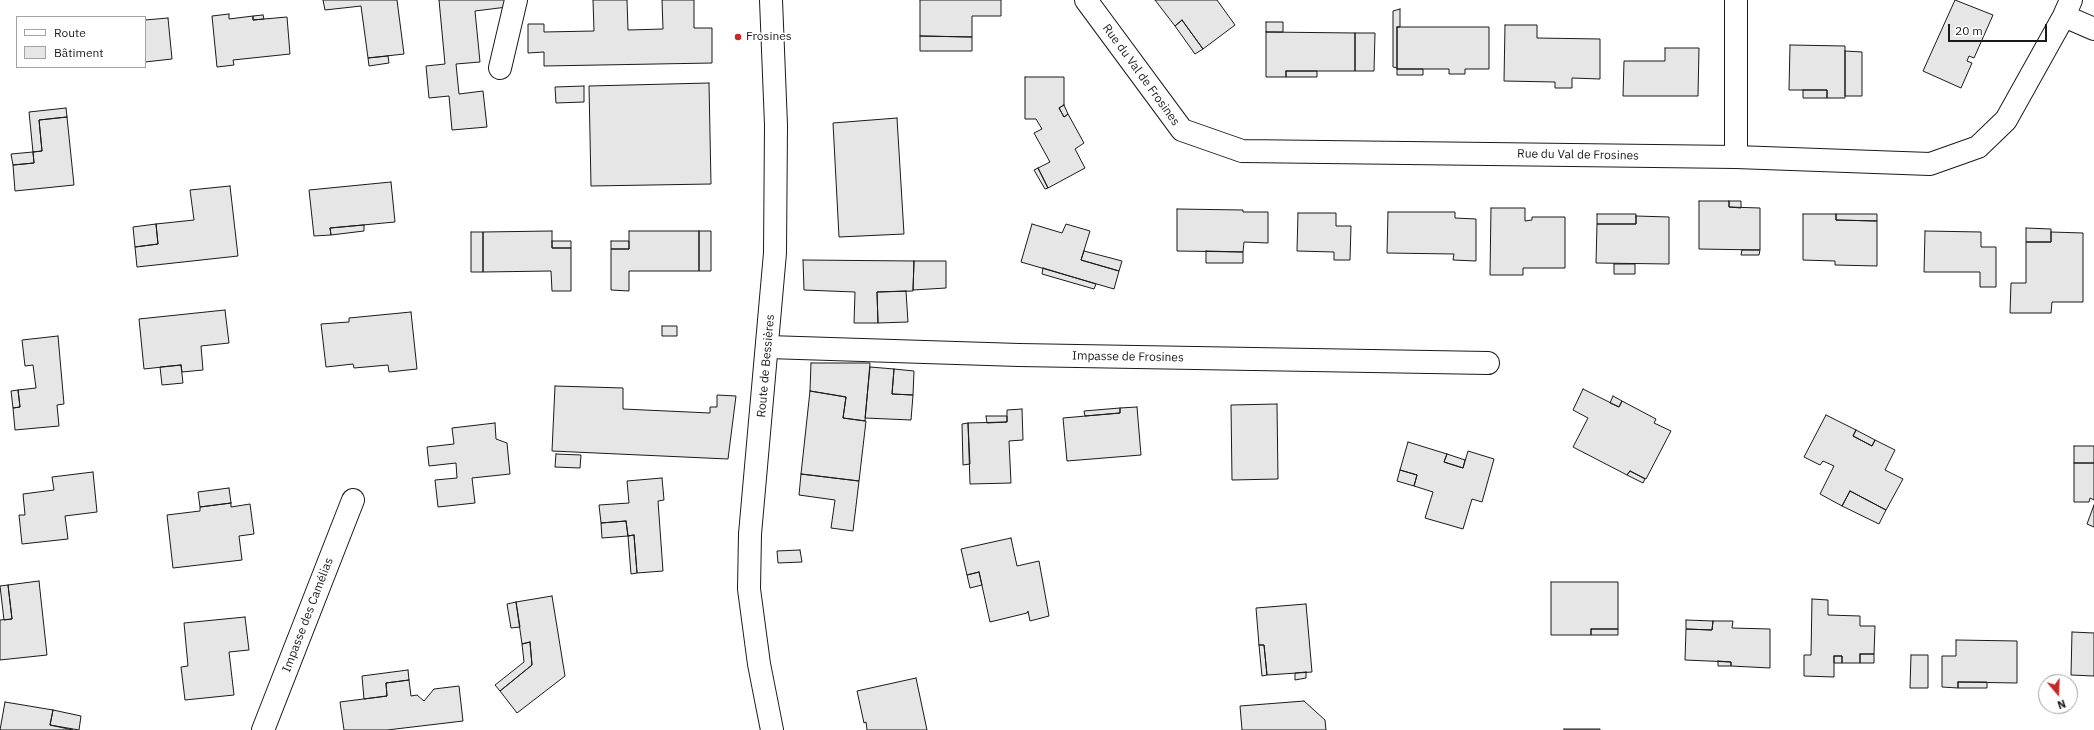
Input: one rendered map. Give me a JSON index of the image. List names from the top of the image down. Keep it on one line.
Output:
{"streets":{"street":["Rue du Val de Frosines","Impasse de Frosines","Route de Bessières","Impasse des Camélias"]},"crossings":[["Impasse de Frosines","Route de Bessières"]],"places":["Frosines"],"legend":["Route","Bâtiment"],"scale_bar":"20 m","north":"bottom"}
